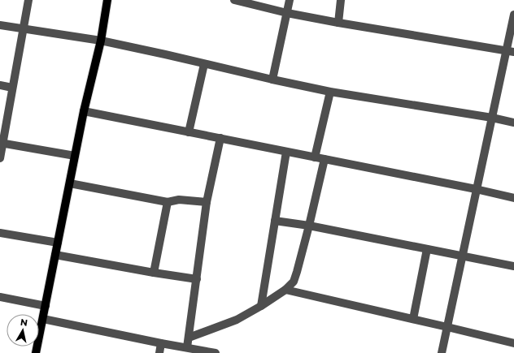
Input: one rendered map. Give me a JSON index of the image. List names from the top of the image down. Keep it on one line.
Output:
{"north":"top"}
